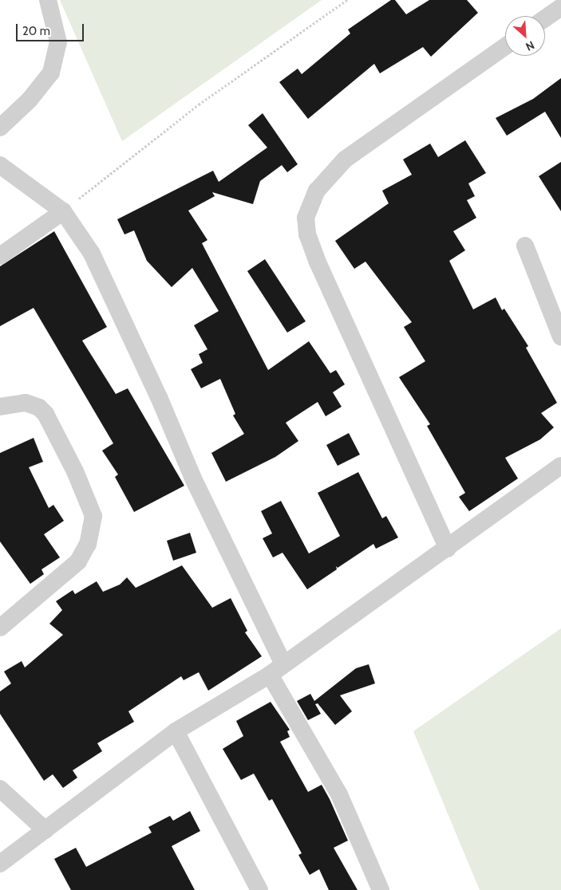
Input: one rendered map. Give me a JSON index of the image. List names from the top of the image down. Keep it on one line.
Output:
{"scale_bar":"20 m","north":"bottom right"}
